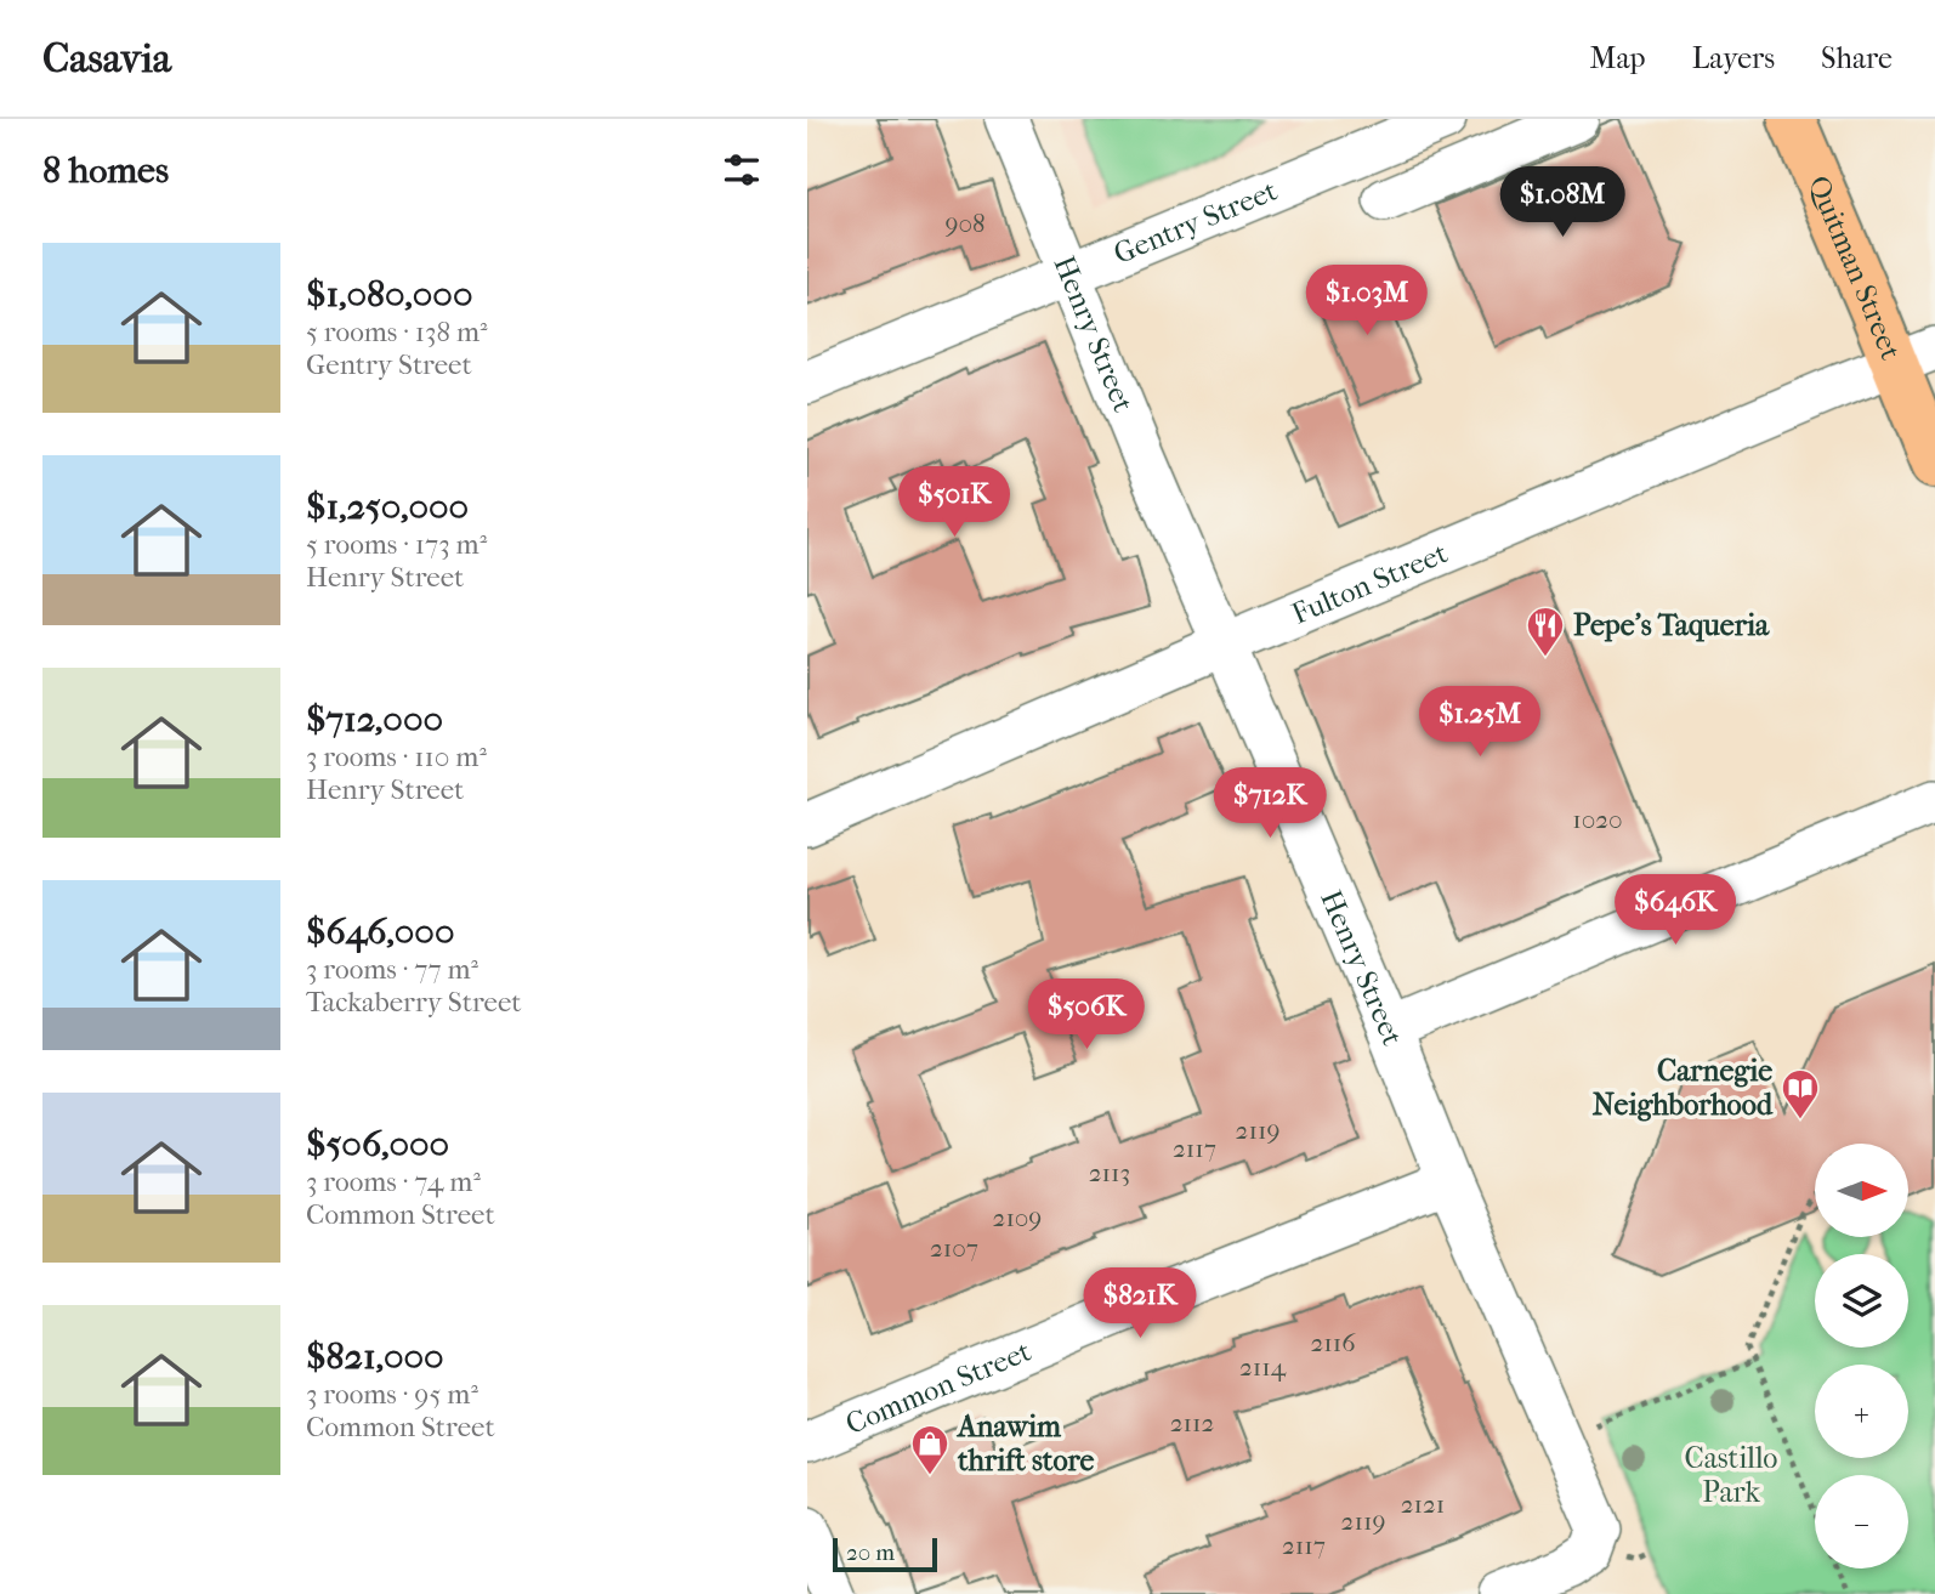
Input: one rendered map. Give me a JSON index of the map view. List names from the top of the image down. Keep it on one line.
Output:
{"streets":{"main road":["Quitman Street"],"street":["Gentry Street","Henry Street","Fulton Street","Common Street"]},"crossings":[["Gentry Street","Henry Street"],["Quitman Street","Fulton Street"],["Henry Street","Fulton Street"],["Henry Street","Common Street"]],"parks":["Castillo Park"],"places":{"restaurant":["Pepe's Taqueria"],"library":["Carnegie Neighborhood"],"shop":["Anawim thrift store"]},"house_numbers":["908","1020","2119","2117","2113","2109","2107","2116","2114","2112","2121","2119","2117"],"scale_bar":"20 m","north":"right","page":{"header":"Casavia","nav":["Map","Layers","Share"],"heading":"8 homes","price":["$1.08M","$1.03M","$501K","$1.25M","$712K","$646K","$506K","$821K"],"list":[{"name":"$1,080,000","note":"5 rooms · 138 m² · Gentry Street"},{"name":"$1,250,000","note":"5 rooms · 173 m² · Henry Street"},{"name":"$712,000","note":"3 rooms · 110 m² · Henry Street"},{"name":"$646,000","note":"3 rooms · 77 m² · Tackaberry Street"},{"name":"$506,000","note":"3 rooms · 74 m² · Common Street"},{"name":"$821,000","note":"3 rooms · 95 m² · Common Street"}],"map_buttons":["+","−"],"scale":"20 m"}}
